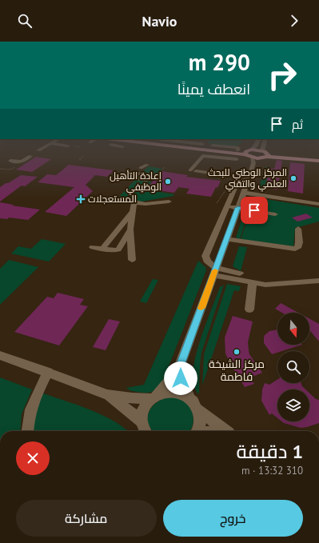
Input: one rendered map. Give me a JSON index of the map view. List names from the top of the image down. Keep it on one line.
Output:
{"places":{"other":["المركز الوطني للبحث العلمي والتقني","إعادة التأهيل الوظيفي","مركز الشيخة فاطمة"],"health":["المستعجلات"]},"north":"bottom","page":{"header":"Navio","turn":["290 m","انعطف يمينًا"],"then":"ثم","heading":["1 دقيقة","310 m · 13:32"],"buttons":["خروج","مشاركة"]}}
